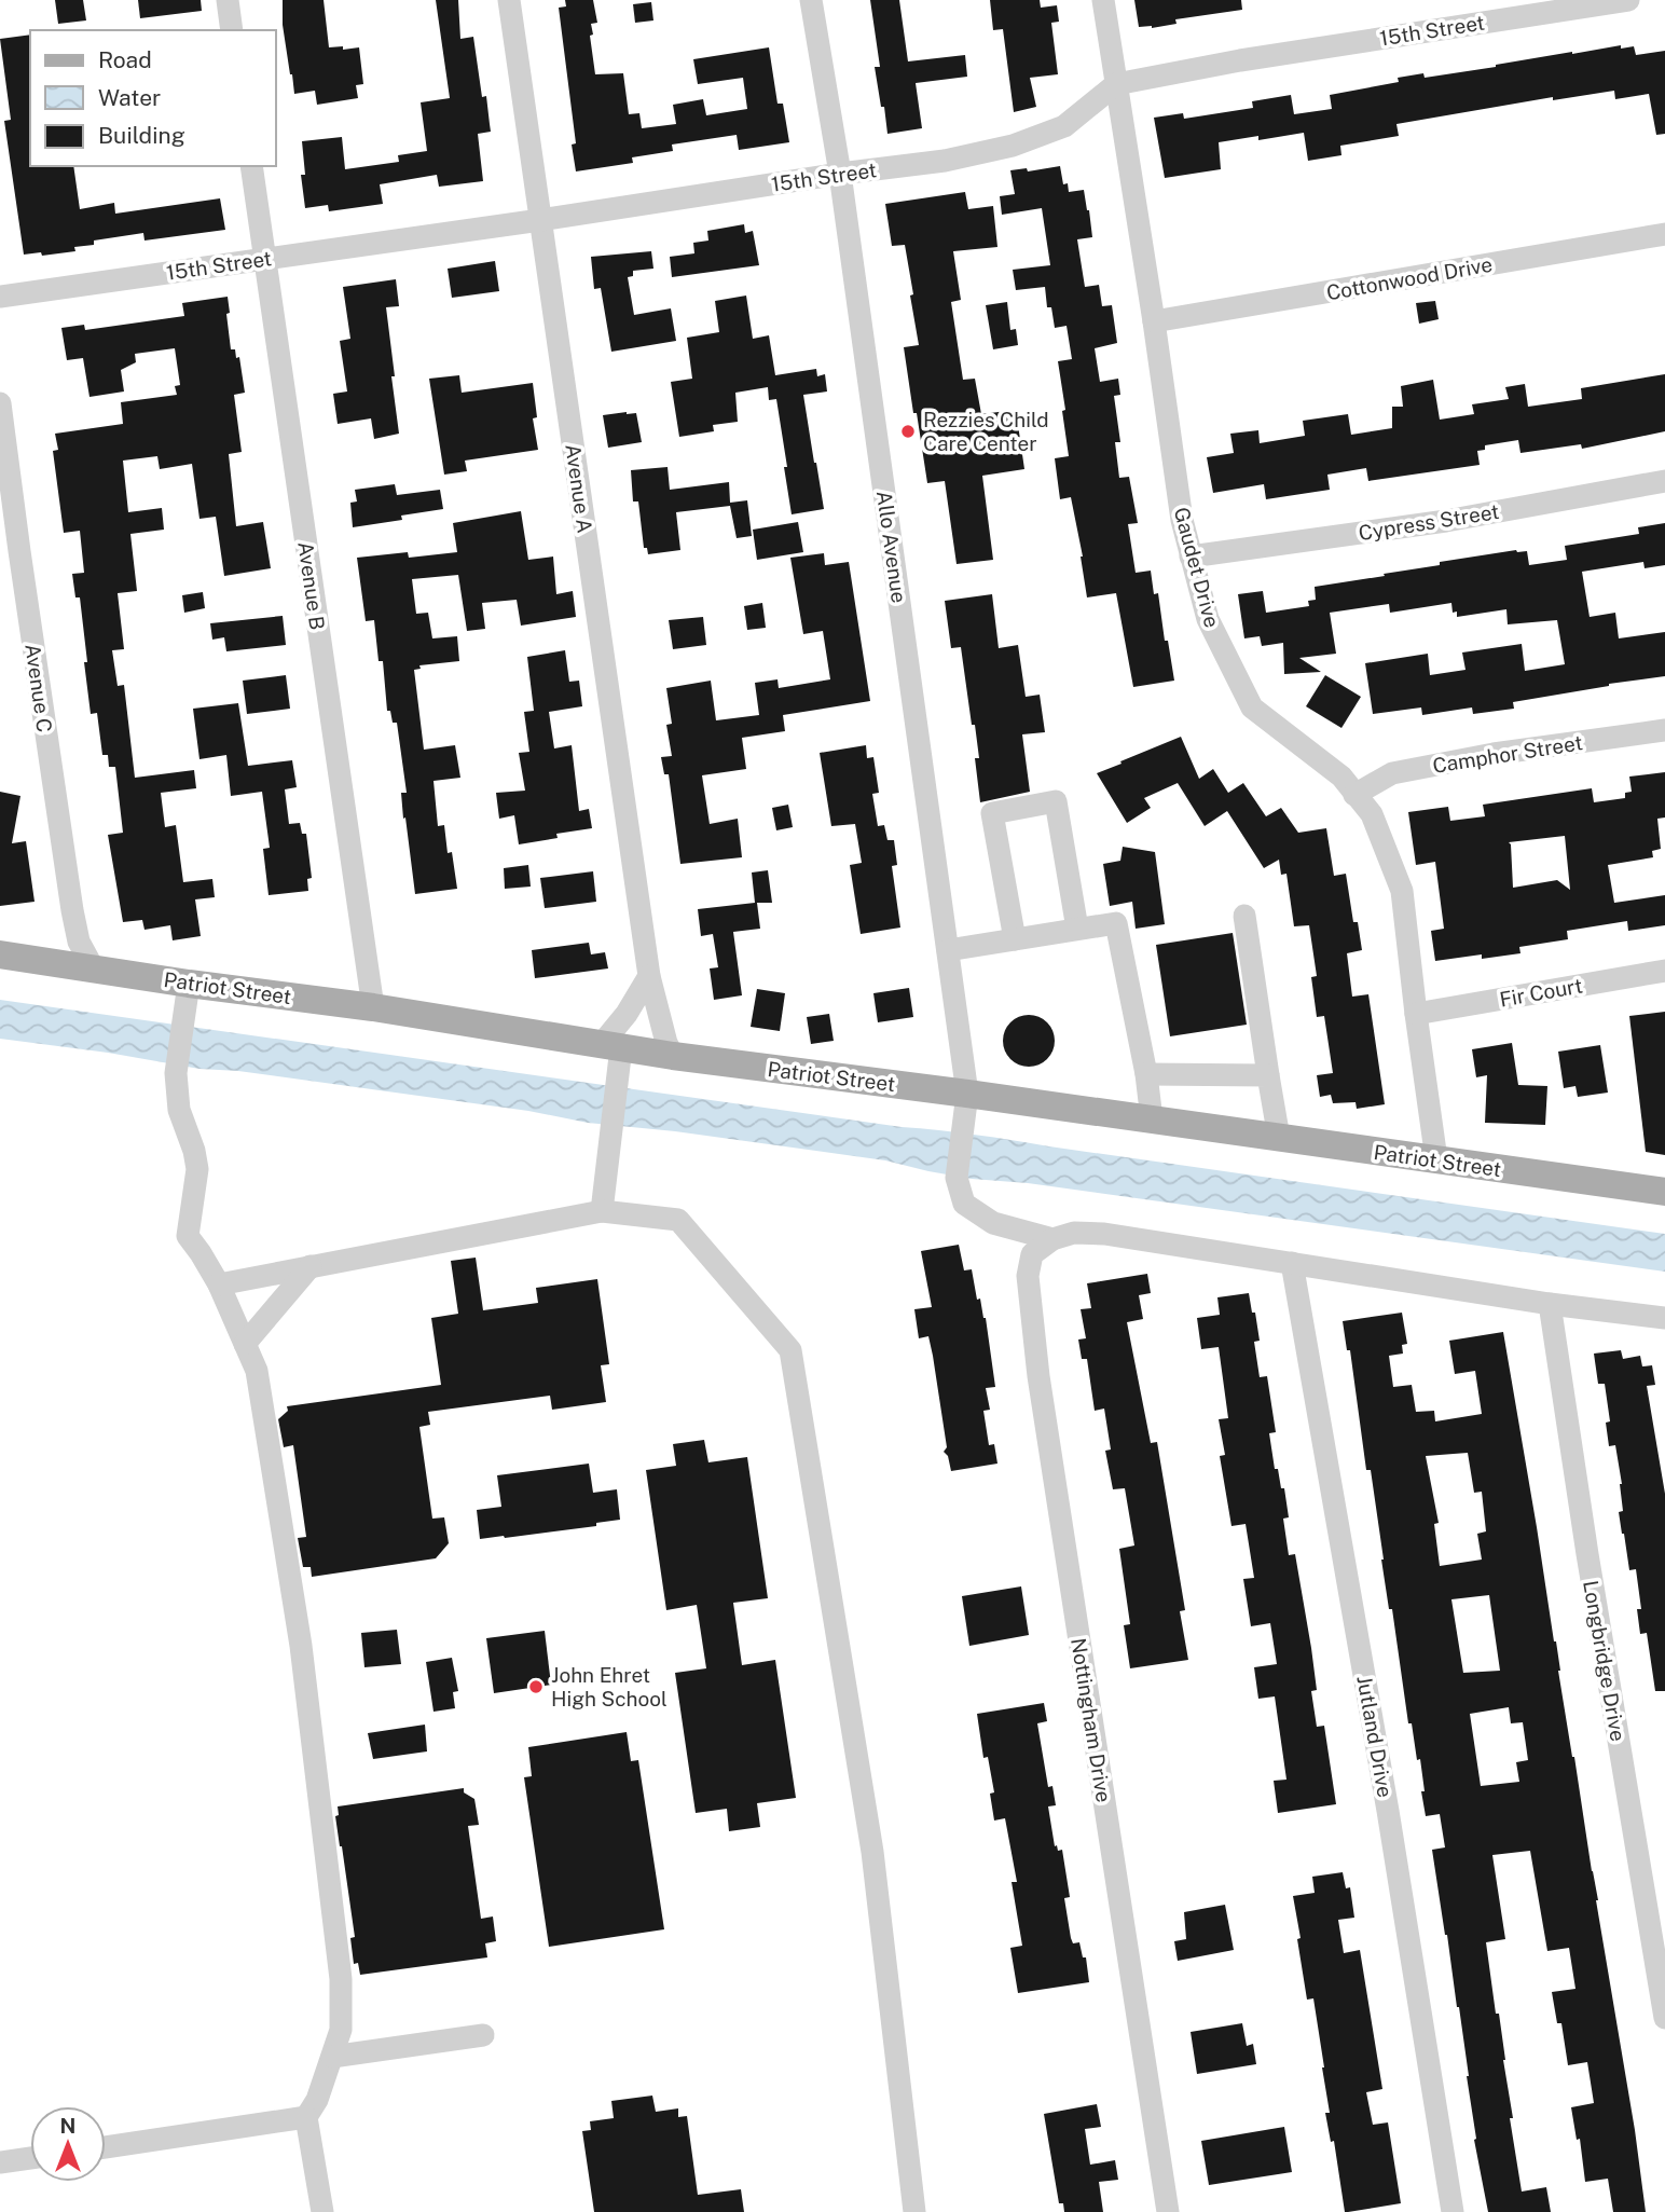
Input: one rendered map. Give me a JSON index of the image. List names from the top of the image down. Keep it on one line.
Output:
{"streets":{"main road":["Patriot Street"],"street":["15th Street","Cottonwood Drive","Avenue A","Cypress Street","Allo Avenue","Gaudet Drive","Avenue B","Avenue C","Camphor Street","Fir Court","Longbridge Drive","Nottingham Drive","Jutland Drive"]},"crossings":[["15th Street","Avenue A"],["15th Street","Allo Avenue"],["15th Street","Gaudet Drive"],["15th Street","Avenue B"],["Cottonwood Drive","Gaudet Drive"],["Avenue A","Patriot Street"],["Cypress Street","Gaudet Drive"],["Allo Avenue","Patriot Street"],["Allo Avenue","Nottingham Drive"],["Gaudet Drive","Camphor Street"],["Gaudet Drive","Patriot Street"],["Gaudet Drive","Fir Court"],["Avenue B","Patriot Street"],["Avenue C","Patriot Street"]],"places":["Rezzies Child Care Center","John Ehret High School"],"legend":["Road","Water","Building"],"north":"top"}
